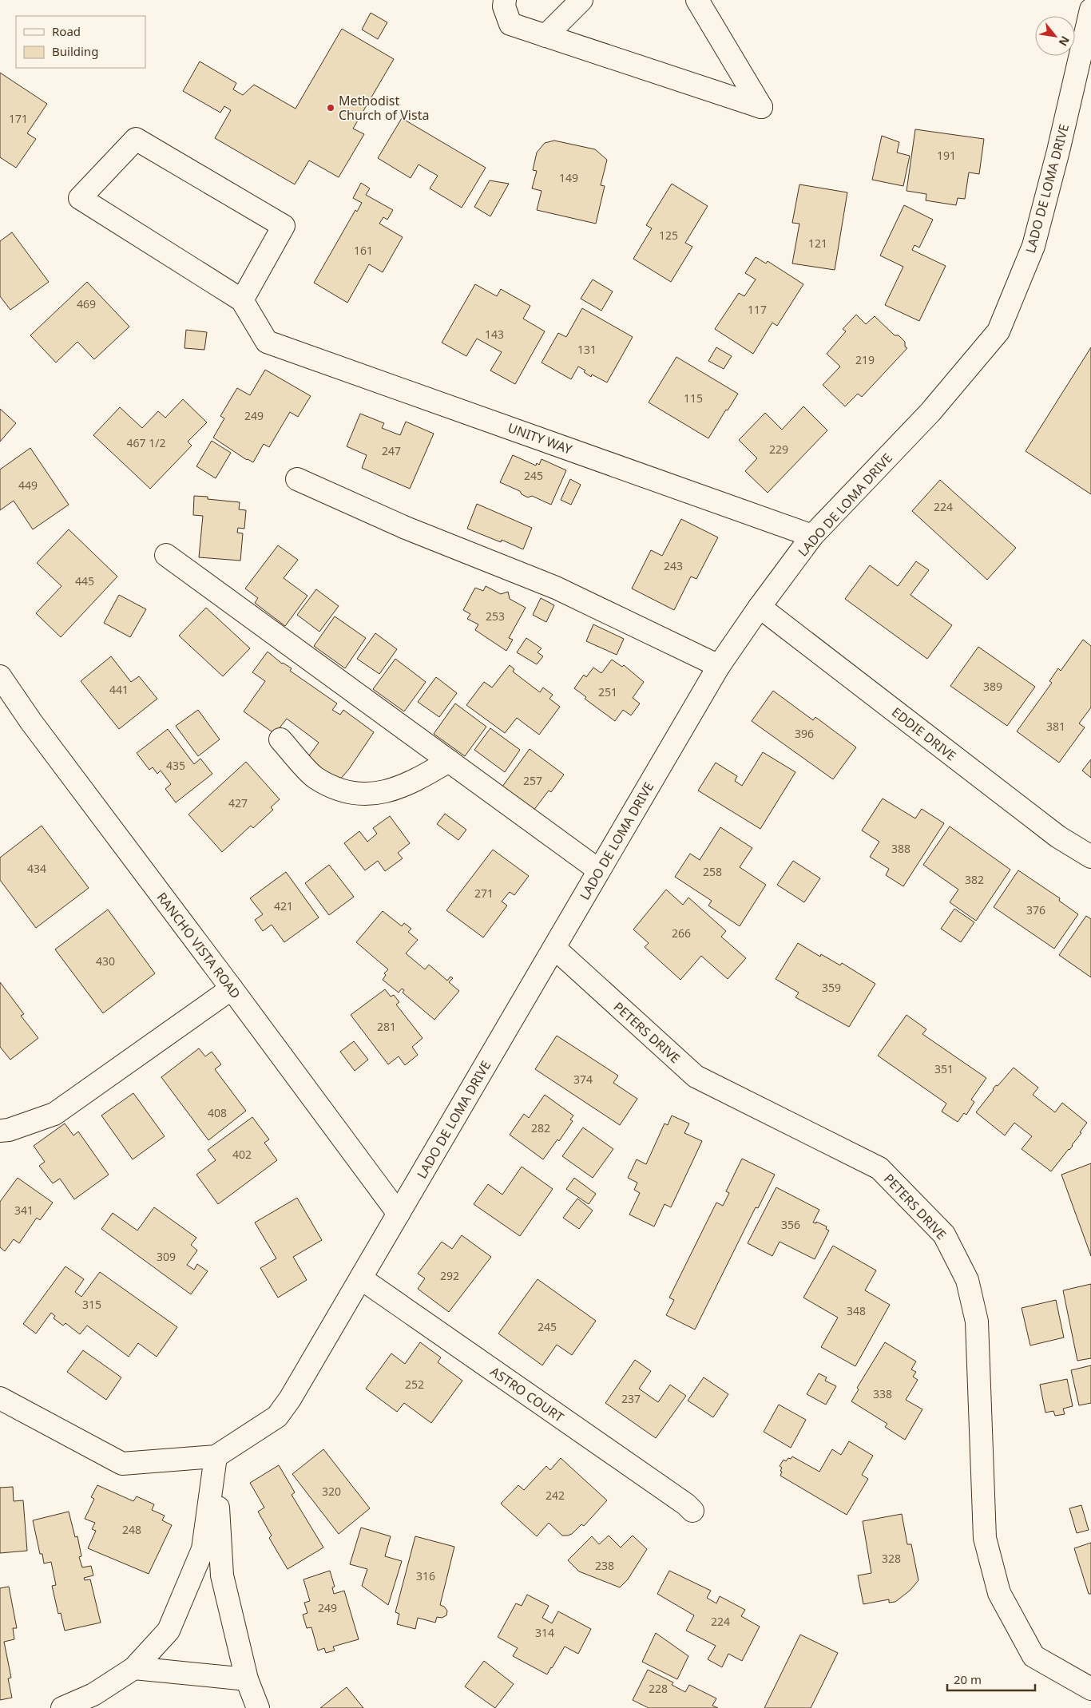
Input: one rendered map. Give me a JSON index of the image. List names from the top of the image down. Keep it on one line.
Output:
{"streets":{"street":["LADO DE LOMA DRIVE","UNITY WAY","EDDIE DRIVE","RANCHO VISTA ROAD","PETERS DRIVE","ASTRO COURT"]},"crossings":[["LADO DE LOMA DRIVE","UNITY WAY"],["LADO DE LOMA DRIVE","EDDIE DRIVE"],["LADO DE LOMA DRIVE","RANCHO VISTA ROAD"],["LADO DE LOMA DRIVE","PETERS DRIVE"],["LADO DE LOMA DRIVE","ASTRO COURT"]],"places":["Methodist Church of Vista"],"house_numbers":["171","191","149","125","121","161","469","117","143","131","219","115","249","467 1/2","229","247","245","449","224","243","445","253","389","441","251","381","396","435","257","427","388","434","258","382","271","421","376","266","430","359","281","351","374","408","282","402","341","356","309","292","315","348","245","252","338","237","320","242","248","328","238","316","249","224","314","228"],"legend":["Road","Building"],"scale_bar":"20 m","north":"bottom right"}
